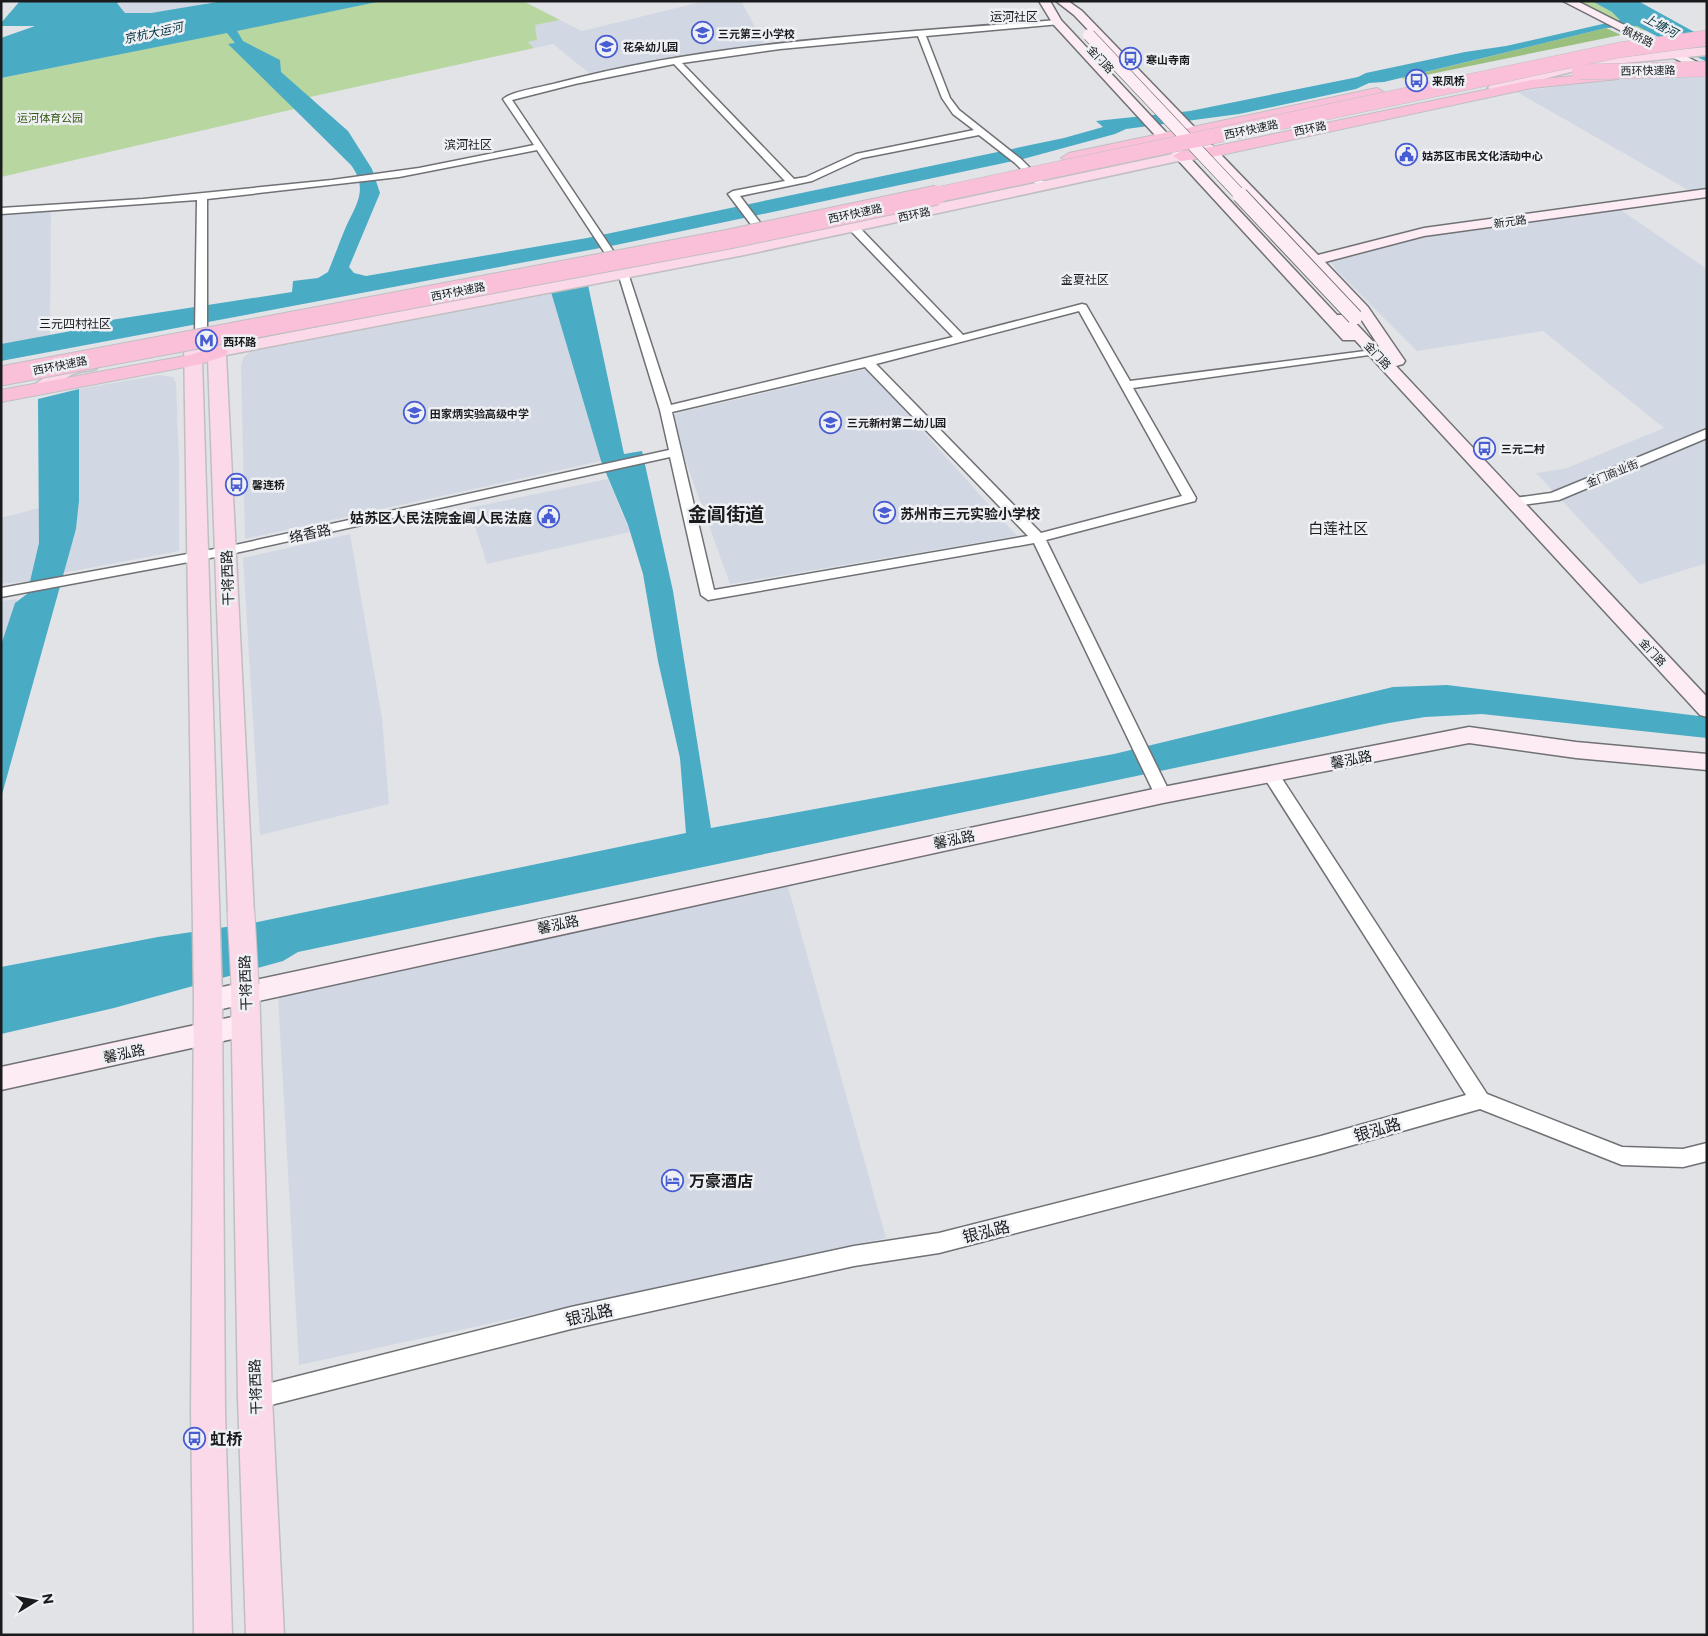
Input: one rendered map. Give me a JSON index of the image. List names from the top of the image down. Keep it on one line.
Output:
{"streets":{"highway":["西环快速路"],"main road":["枫桥路","金门路","西环路","新元路","干将西路","馨泓路"],"street":["金门商业街","络香路","银泓路"]},"crossings":[["枫桥路","西环快速路"],["枫桥路","西环路"],["金门路","金门商业街"],["西环路","干将西路"],["络香路","干将西路"],["干将西路","馨泓路"],["干将西路","银泓路"]],"districts":["运河社区","滨河社区","金夏社区","三元四村社区","金阊街道","白莲社区"],"water":["上塘河","京杭大运河"],"parks":["运河体育公园"],"places":{"school or university":["三元第三小学校","花朵幼儿园","田家炳实验高级中学","三元新村第二幼儿园","苏州市三元实验小学校"],"bus stop":["寒山寺南","来凤桥","三元二村","馨连桥","虹桥"],"public building":["姑苏区市民文化活动中心","姑苏区人民法院金阊人民法庭"],"metro station":["西环路"],"hotel":["万豪酒店"]},"north":"right"}
